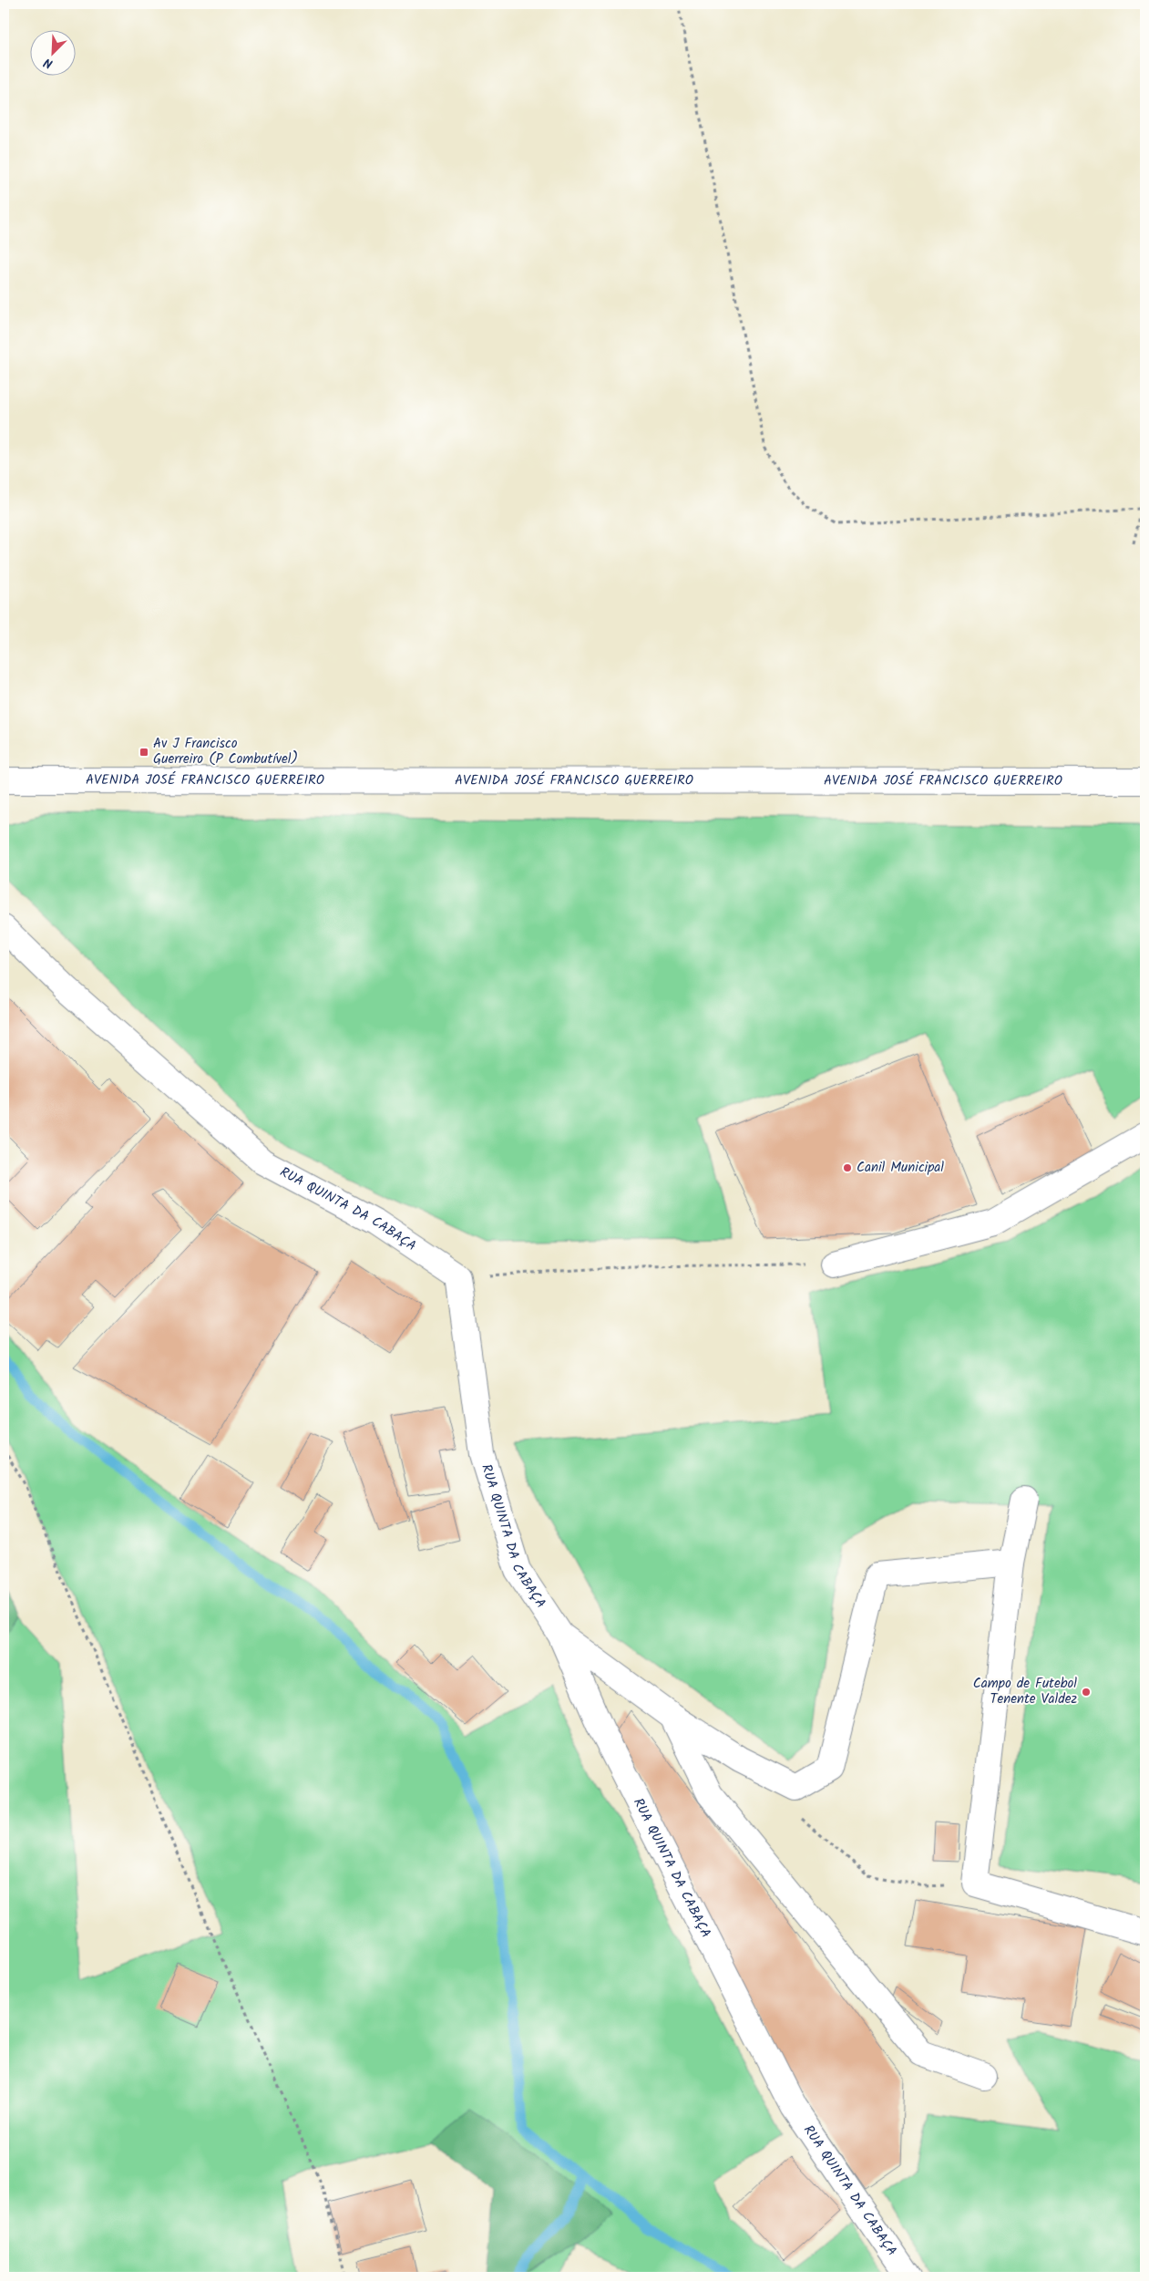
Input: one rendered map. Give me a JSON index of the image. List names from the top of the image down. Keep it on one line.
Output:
{"streets":{"street":["AVENIDA JOSÉ FRANCISCO GUERREIRO","RUA QUINTA DA CABAÇA"]},"places":{"transit":["Av J Francisco Guerreiro (P Combutível)"],"other":["Canil Municipal","Campo de Futebol Tenente Valdez"]},"north":"bottom left"}
